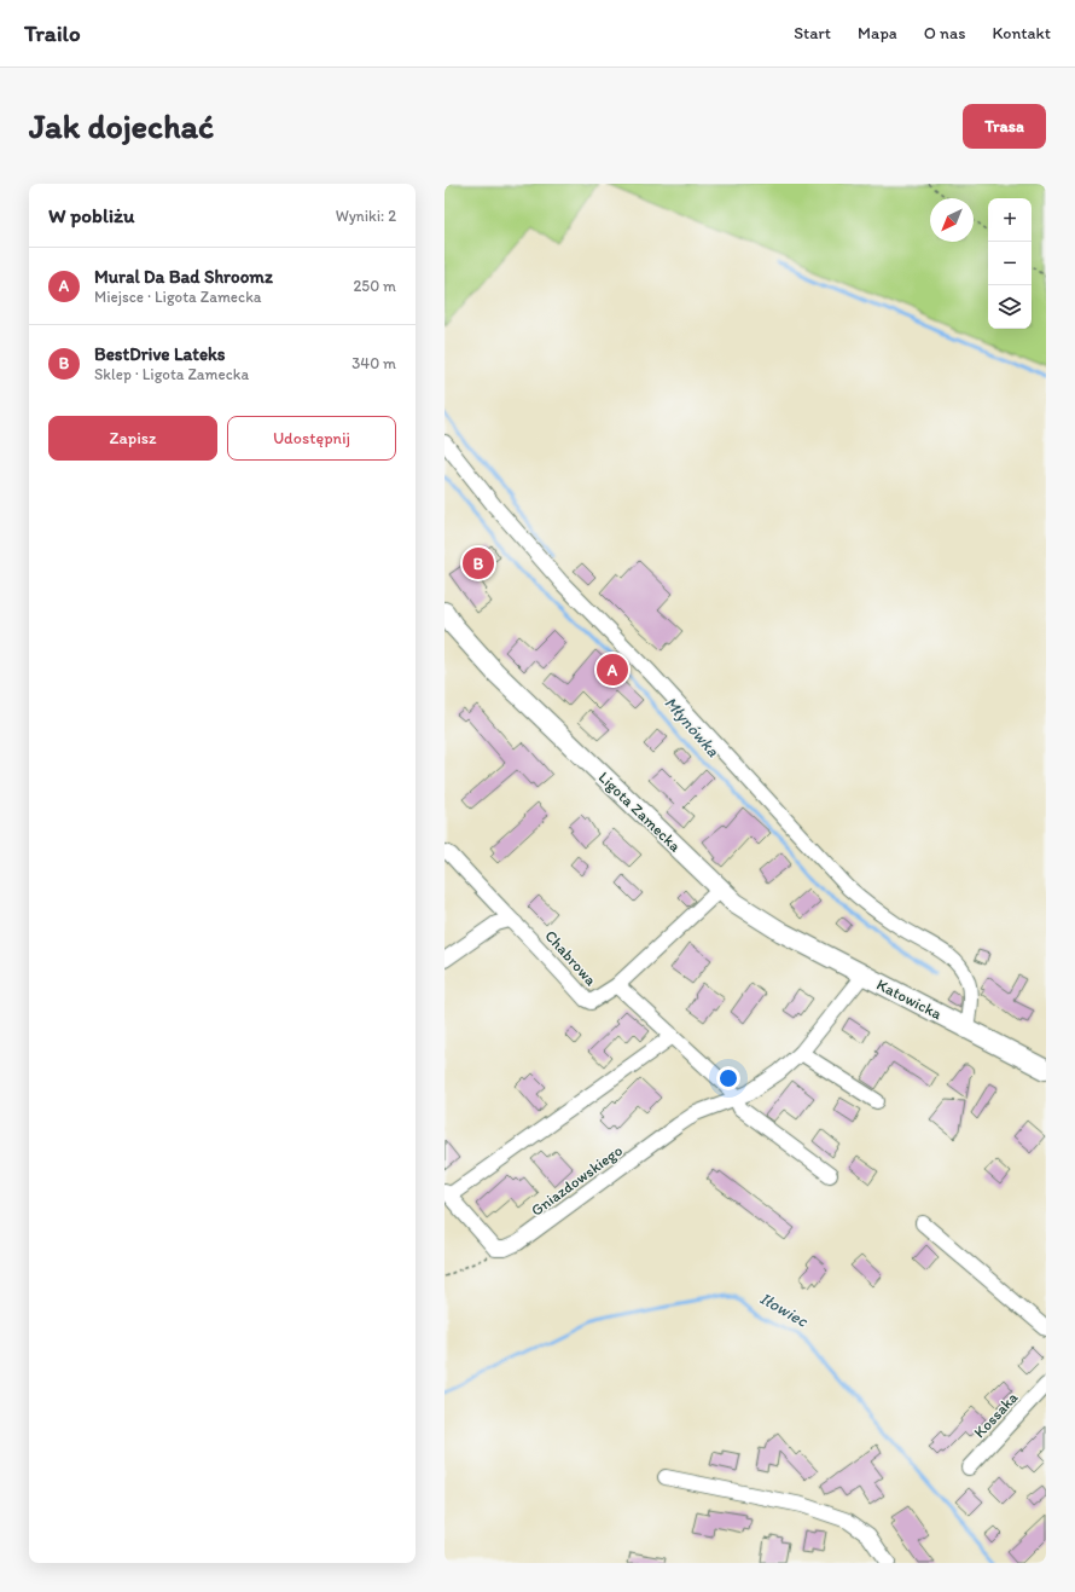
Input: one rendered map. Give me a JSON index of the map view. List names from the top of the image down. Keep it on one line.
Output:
{"streets":{"main road":["Ligota Zamecka","Katowicka"],"street":["Chabrowa","Gniazdowskiego","Kossaka"]},"crossings":[["Ligota Zamecka","Chabrowa"],["Ligota Zamecka","Katowicka"],["Katowicka","Gniazdowskiego"]],"water":["Młynówka","Iłowiec"],"north":"bottom left","page":{"header":"Trailo","nav":["Start","Mapa","O nas","Kontakt"],"buttons":["Trasa",["Zapisz","Udostępnij"]],"title":"Jak dojechać","heading":["W pobliżu","Wyniki: 2"],"map_buttons":["+","−"],"list":[{"mark":"A","name":"Mural Da Bad Shroomz","note":"Miejsce · Ligota Zamecka","value":"250 m"},{"mark":"B","name":"BestDrive Lateks","note":"Sklep · Ligota Zamecka","value":"340 m"}],"pins":["B","A"]}}
